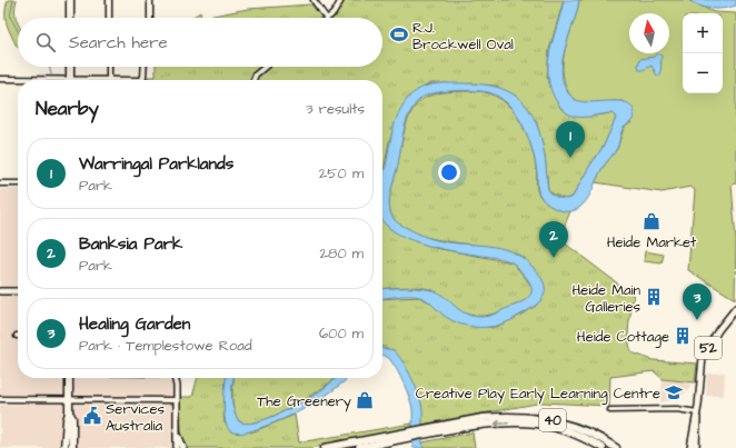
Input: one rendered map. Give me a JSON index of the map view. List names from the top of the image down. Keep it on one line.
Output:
{"streets":{"highway":["40"],"main road":["52"]},"places":{"sports":["R.J. Brockwell Oval"],"shop":["Heide Market","The Greenery"],"building":["Heide Main Galleries","Heide Cottage"],"school or university":["Creative Play Early Learning Centre"],"public building":["Services Australia"]},"north":"top","page":{"map_buttons":["+","−"],"search":"Search here","heading":["Nearby","3 results"],"pins":["1","2","3"],"list":[{"mark":"1","name":"Warringal Parklands","note":"Park","value":"250 m"},{"mark":"2","name":"Banksia Park","note":"Park","value":"280 m"},{"mark":"3","name":"Healing Garden","note":"Park · Templestowe Road","value":"600 m"}]}}
